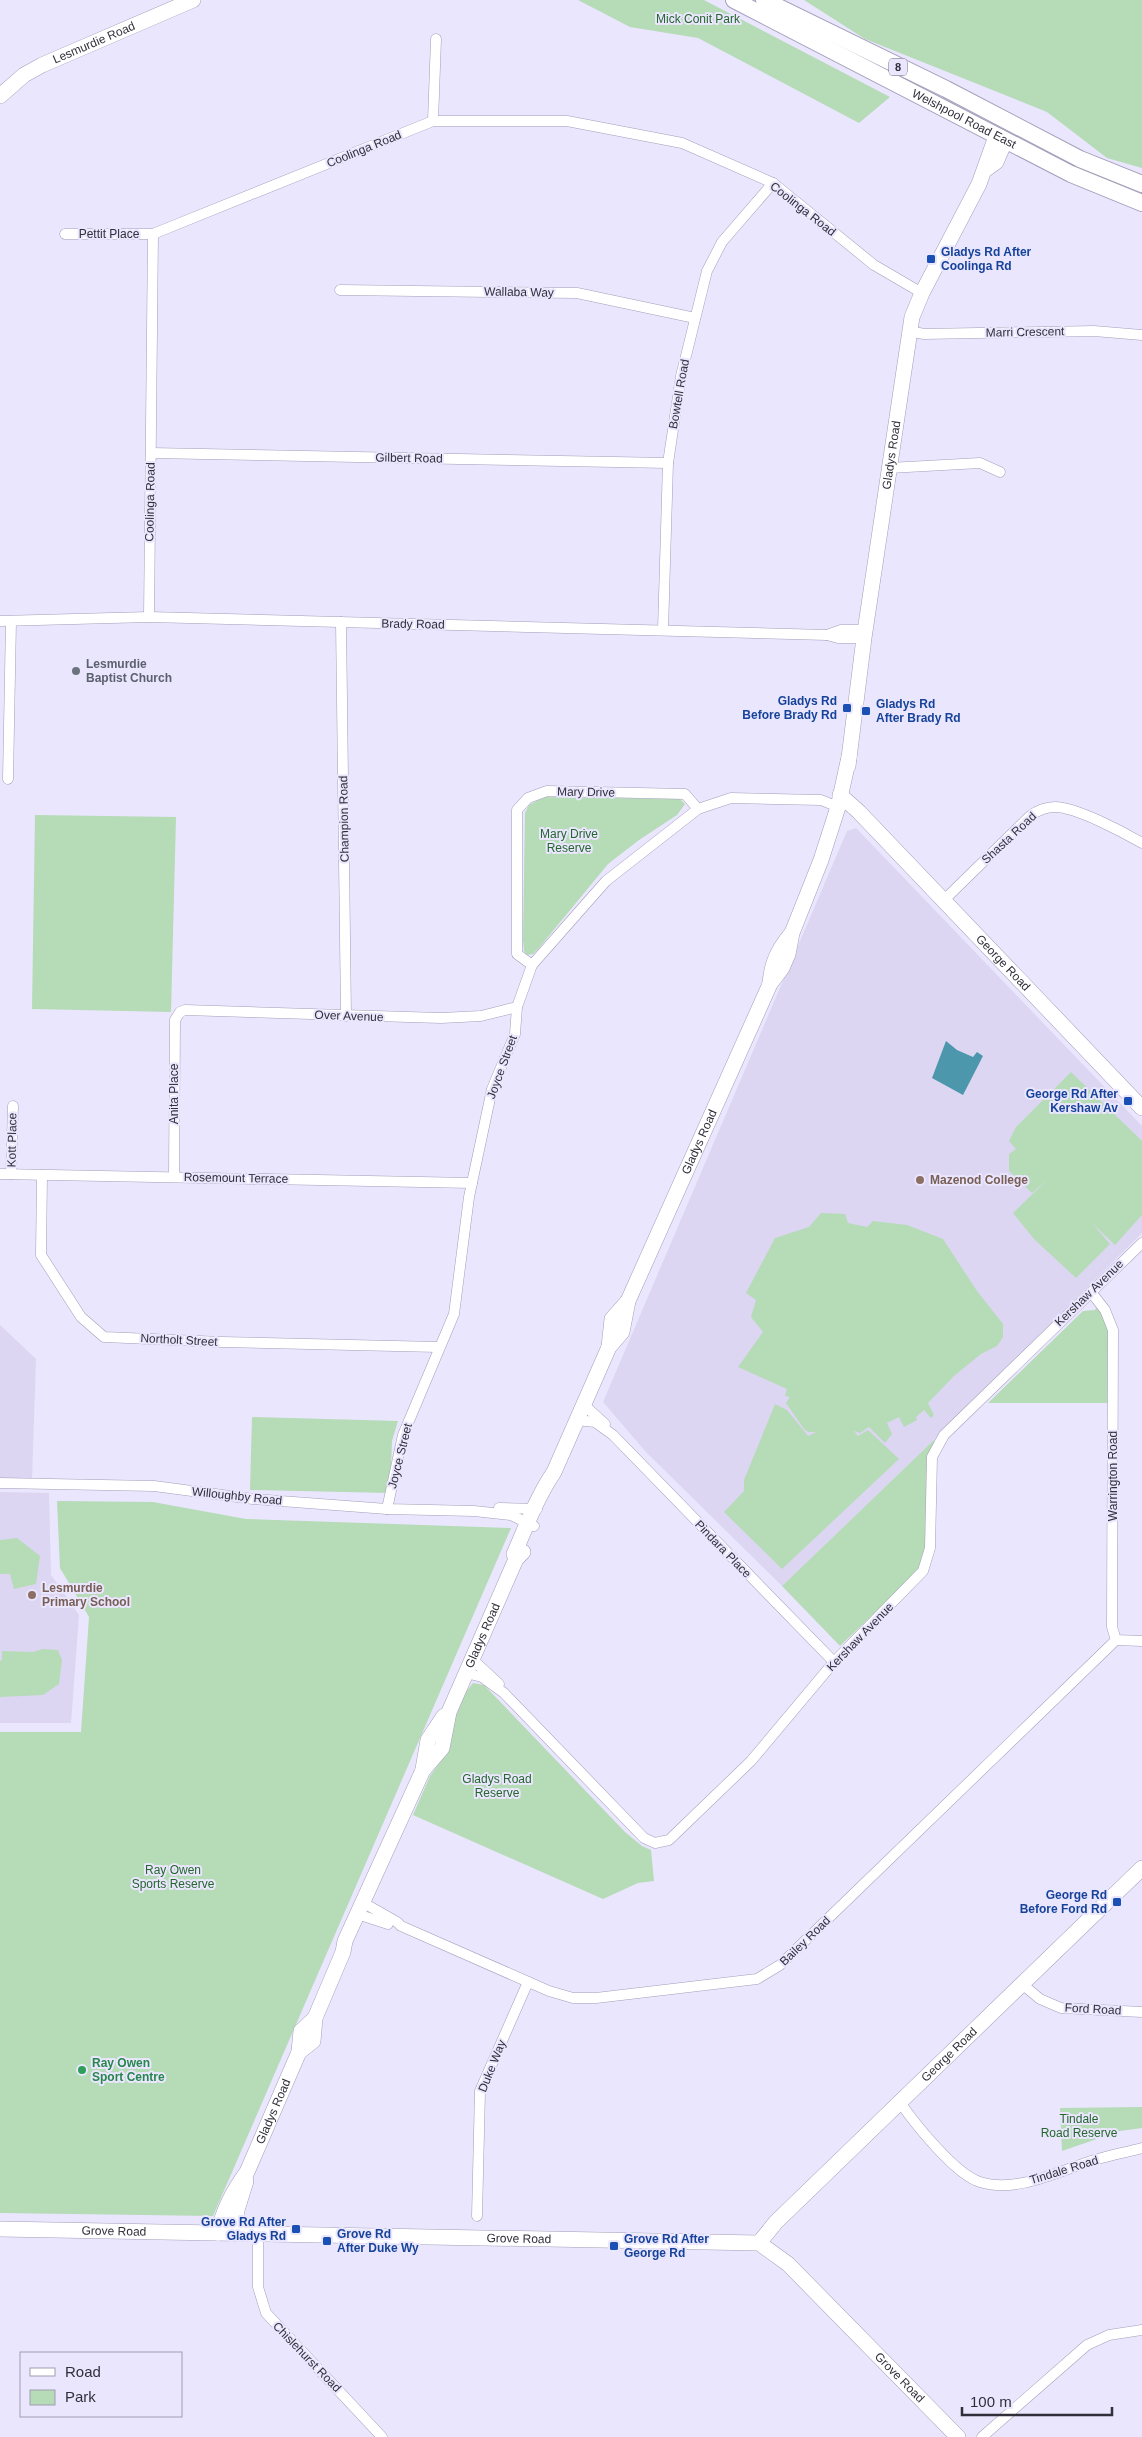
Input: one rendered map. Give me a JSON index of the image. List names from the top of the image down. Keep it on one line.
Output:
{"streets":{"main road":["8","Welshpool Road East"],"street":["Lesmurdie Road","Coolinga Road","Pettit Place","Wallaba Way","Marri Crescent","Bowtell Road","Gladys Road","Gilbert Road","Brady Road","Mary Drive","Champion Road","Shasta Road","George Road","Over Avenue","Joyce Street","Anita Place","Kott Place","Rosemount Terrace","Kershaw Avenue","Northolt Street","Warrington Road","Willoughby Road","Pindara Place","Bailey Road","Ford Road","Duke Way","Tindale Road","Grove Road","Chislehurst Road"]},"crossings":[["Welshpool Road East","Gladys Road"],["Coolinga Road","Pettit Place"],["Coolinga Road","Bowtell Road"],["Coolinga Road","Gladys Road"],["Coolinga Road","Gilbert Road"],["Coolinga Road","Brady Road"],["Wallaba Way","Bowtell Road"],["Marri Crescent","Gladys Road"],["Bowtell Road","Gilbert Road"],["Bowtell Road","Brady Road"],["Gladys Road","Brady Road"],["Gladys Road","George Road"],["Gladys Road","Joyce Street"],["Gladys Road","Kershaw Avenue"],["Gladys Road","Willoughby Road"],["Gladys Road","Pindara Place"],["Gladys Road","Bailey Road"],["Gladys Road","Grove Road"],["Brady Road","Champion Road"],["Mary Drive","Joyce Street"],["Champion Road","Over Avenue"],["Shasta Road","George Road"],["George Road","Joyce Street"],["George Road","Ford Road"],["George Road","Tindale Road"],["George Road","Grove Road"],["Over Avenue","Joyce Street"],["Over Avenue","Anita Place"],["Joyce Street","Rosemount Terrace"],["Joyce Street","Northolt Street"],["Joyce Street","Willoughby Road"],["Anita Place","Rosemount Terrace"],["Kott Place","Rosemount Terrace"],["Rosemount Terrace","Northolt Street"],["Kershaw Avenue","Warrington Road"],["Kershaw Avenue","Pindara Place"],["Warrington Road","Bailey Road"],["Bailey Road","Duke Way"],["Grove Road","Chislehurst Road"]],"parks":["Mick Conit Park","Mary Drive Reserve","Gladys Road Reserve","Ray Owen Sports Reserve","Tindale Road Reserve"],"places":{"transit":["Gladys Rd After Coolinga Rd","Gladys Rd Before Brady Rd","Gladys Rd After Brady Rd","George Rd After Kershaw Av","George Rd Before Ford Rd","Grove Rd After Gladys Rd","Grove Rd After Duke Wy","Grove Rd After George Rd"],"other":["Lesmurdie Baptist Church","Mazenod College","Lesmurdie Primary School","Ray Owen Sport Centre"]},"legend":["Road","Park"],"scale_bar":"100 m"}
